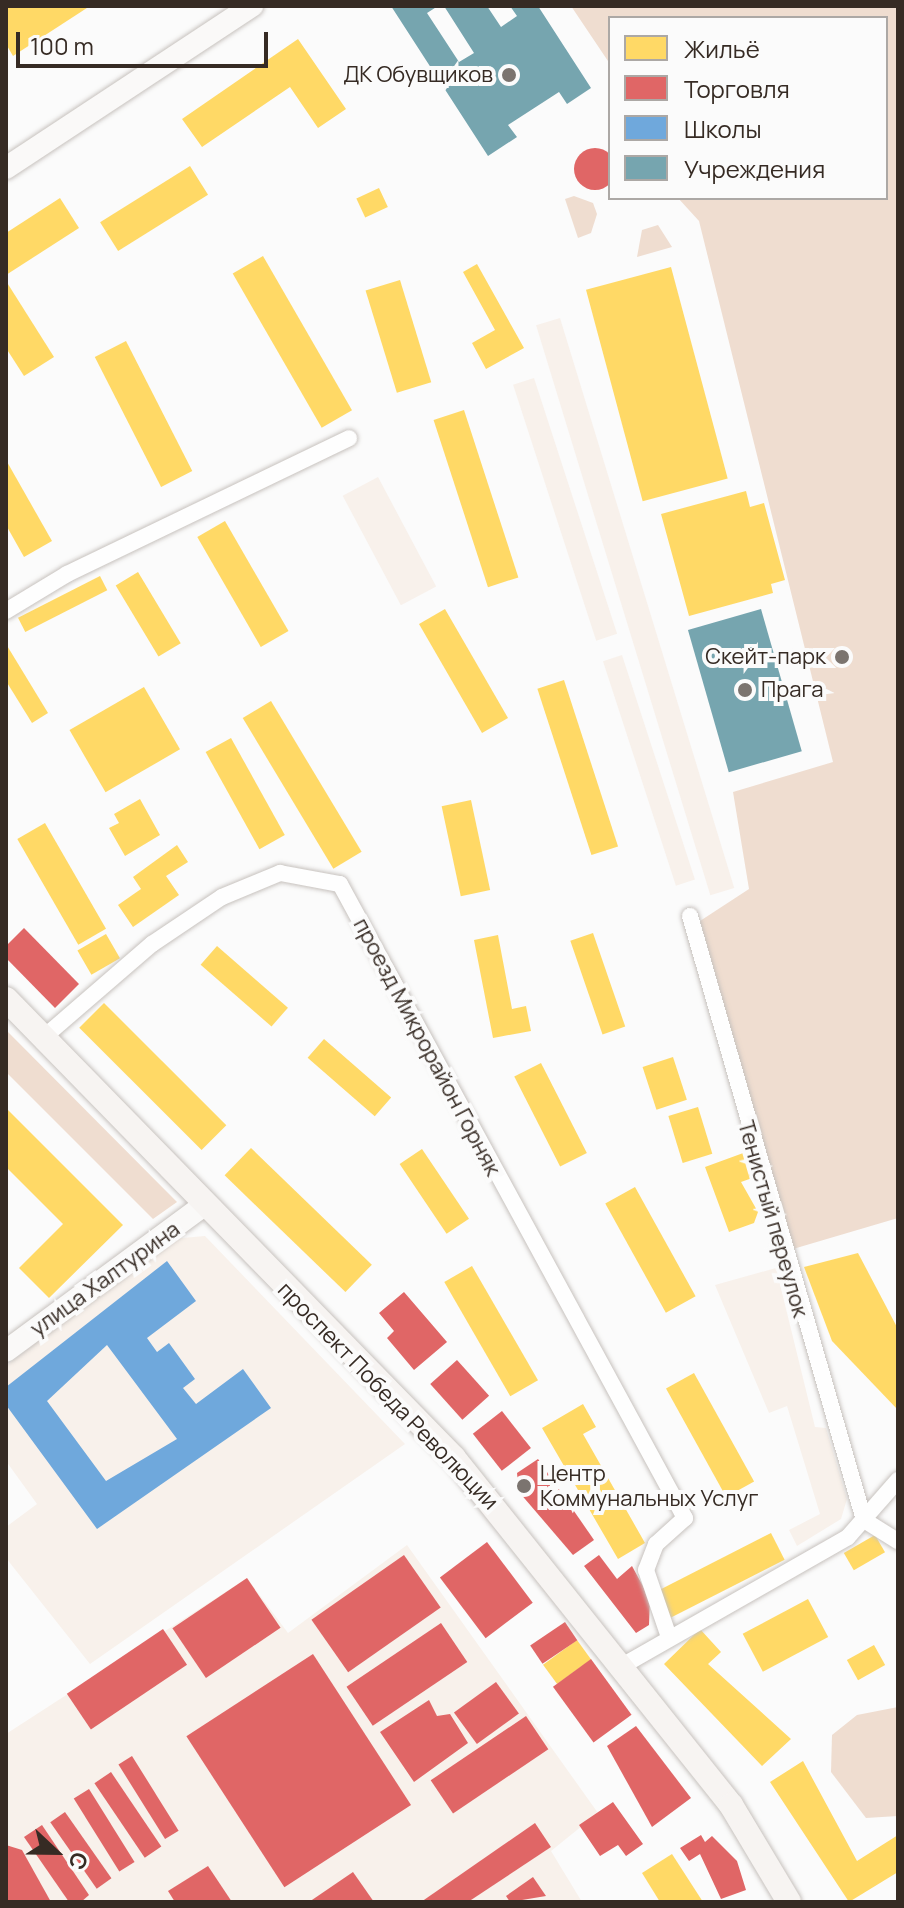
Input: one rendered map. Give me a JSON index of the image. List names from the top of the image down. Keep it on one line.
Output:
{"streets":{"main road":["проспект Победа Революции"],"street":["проезд Микрорайон Горняк","Тенистый переулок","улица Халтурина"]},"crossings":[["проезд Микрорайон Горняк","проспект Победа Революции"],["улица Халтурина","проспект Победа Революции"]],"places":["ДК Обувщиков","Скейт-парк","Прага","Центр Коммунальных Услуг"],"legend":["Жильё","Торговля","Школы","Учреждения"],"scale_bar":"100 m","north":"right"}
